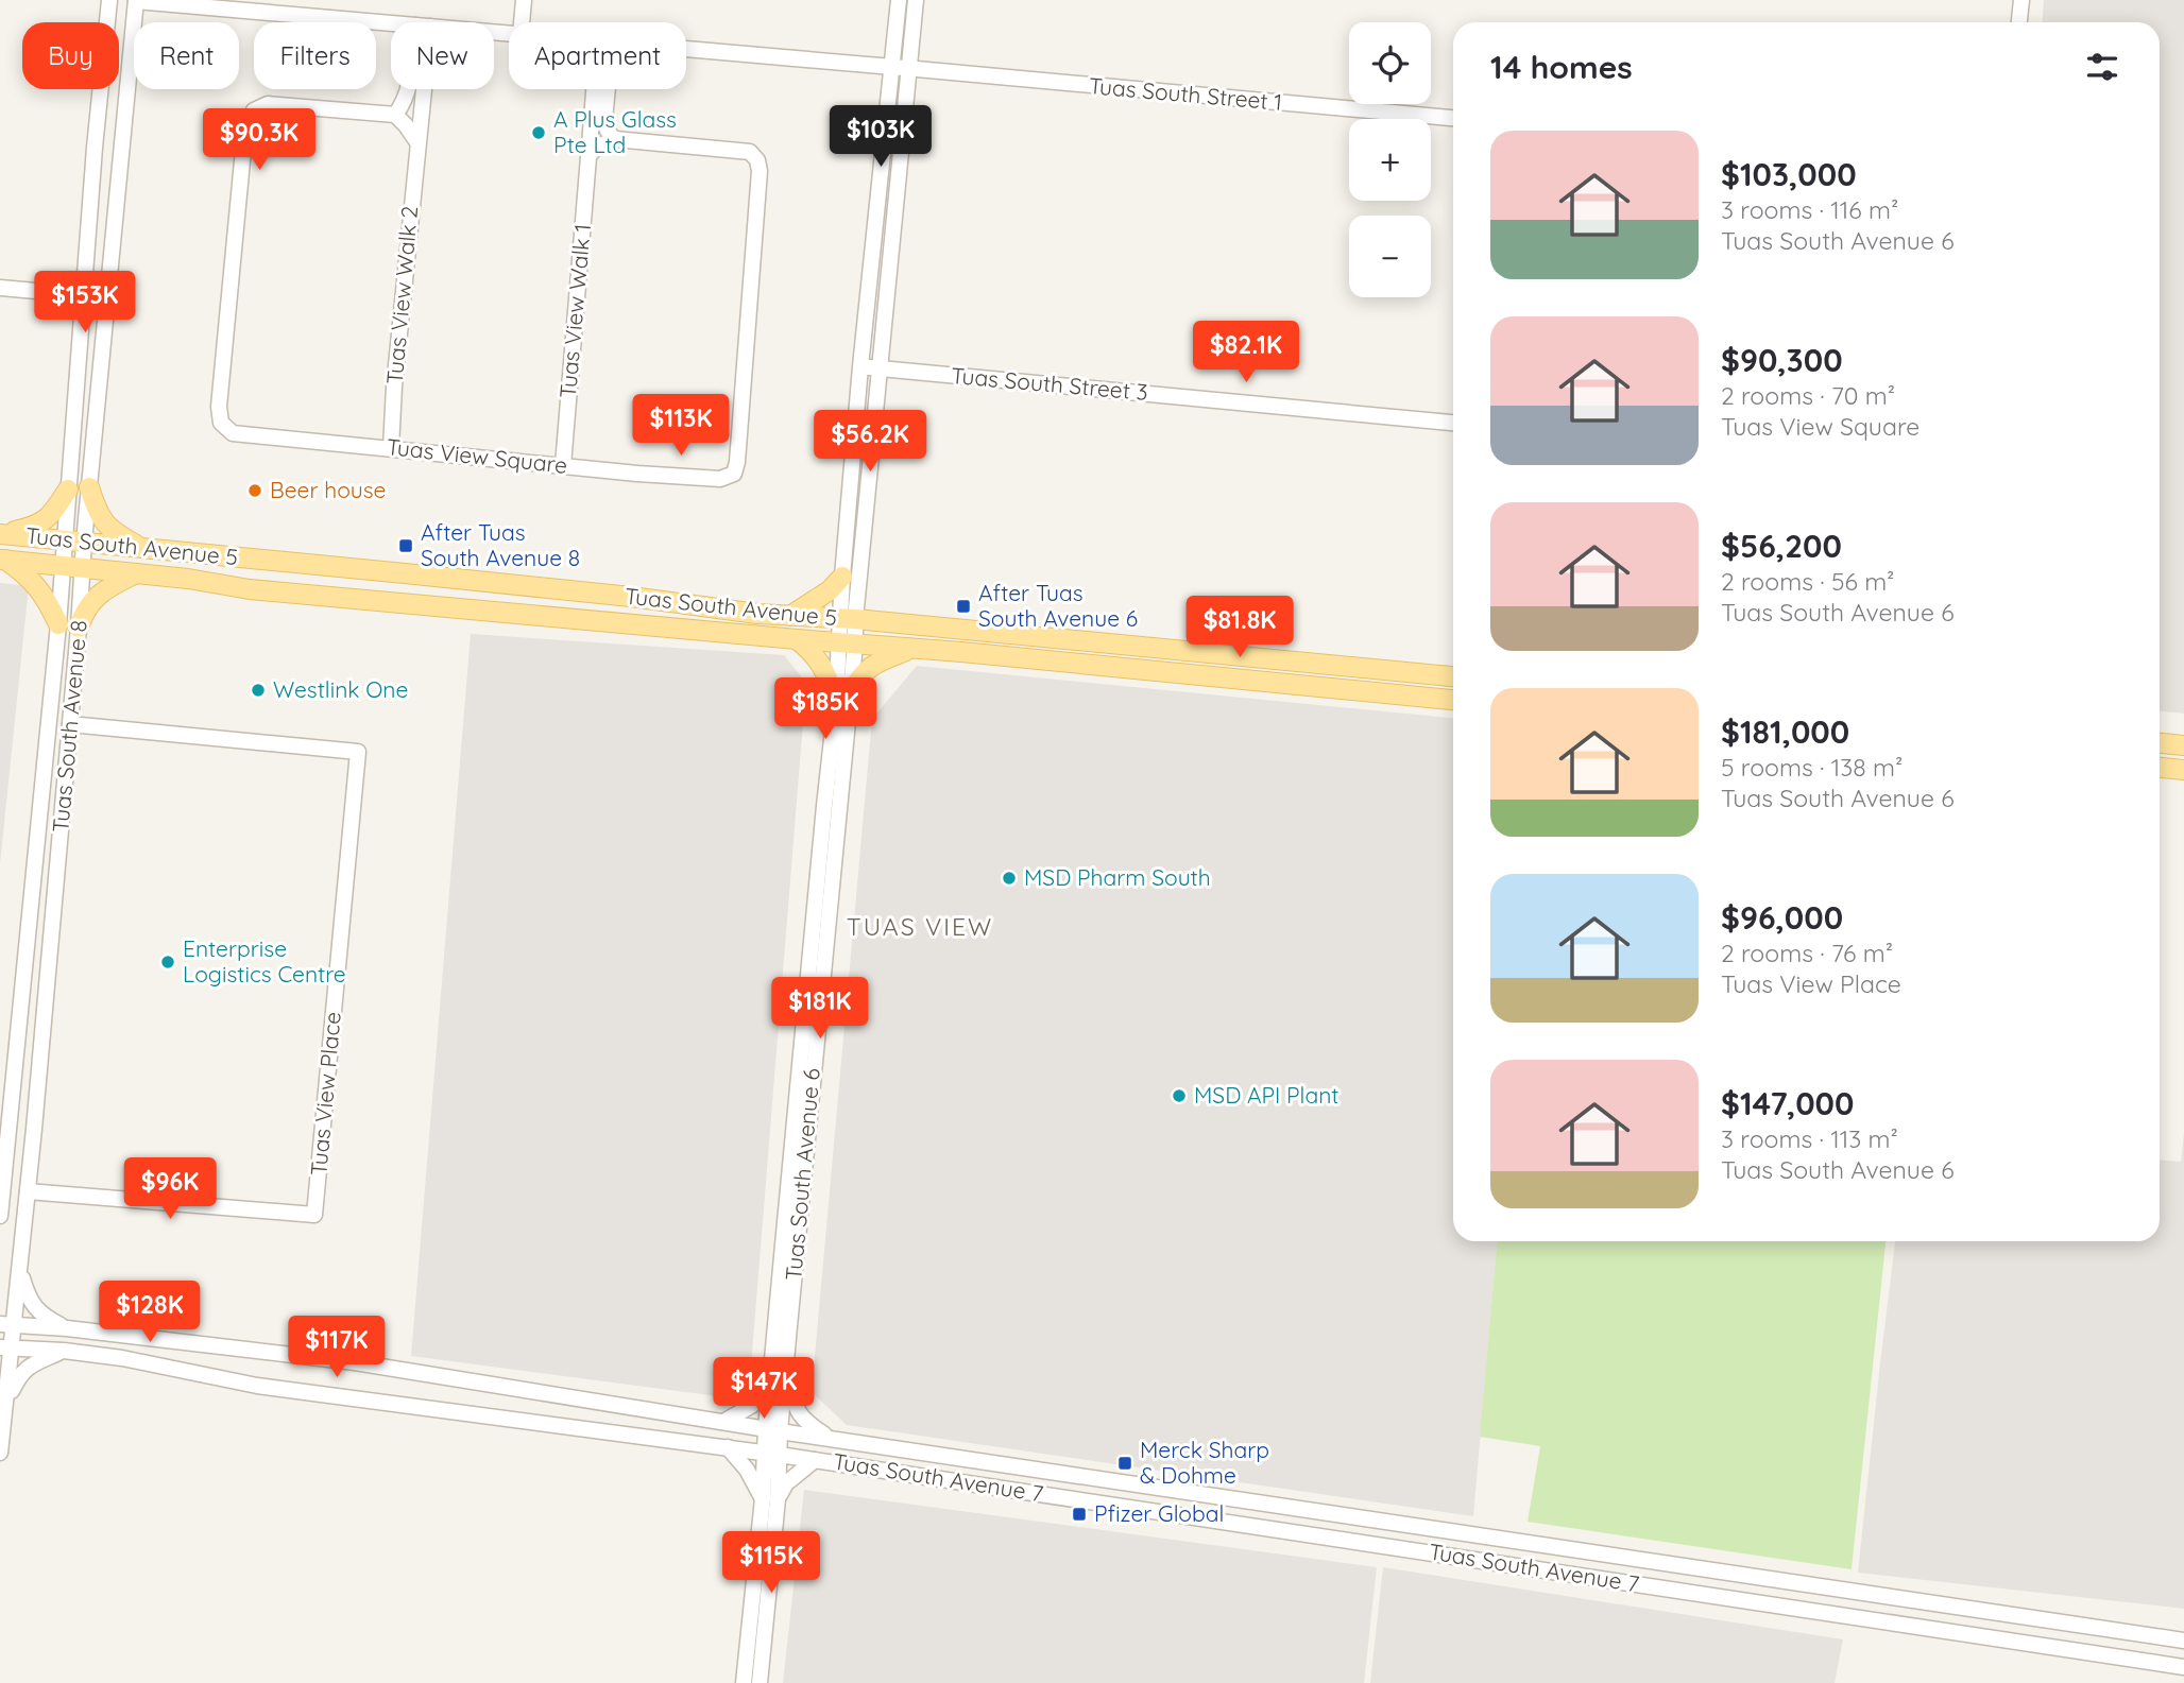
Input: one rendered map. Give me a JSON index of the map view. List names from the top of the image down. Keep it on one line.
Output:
{"streets":{"main road":["Tuas South Avenue 5"],"street":["Tuas South Street 1","Tuas View Walk 2","Tuas View Walk 1","Tuas South Street 3","Tuas View Square","Tuas South Avenue 8","Tuas View Place","Tuas South Avenue 6","Tuas South Avenue 7"]},"crossings":[["Tuas South Street 1","Tuas South Avenue 8"],["Tuas South Street 1","Tuas South Avenue 6"],["Tuas View Walk 2","Tuas View Square"],["Tuas View Walk 1","Tuas View Square"],["Tuas South Street 3","Tuas South Avenue 6"],["Tuas South Avenue 5","Tuas South Avenue 8"],["Tuas South Avenue 5","Tuas South Avenue 6"],["Tuas South Avenue 8","Tuas View Place"],["Tuas South Avenue 8","Tuas South Avenue 7"],["Tuas South Avenue 6","Tuas South Avenue 7"]],"districts":["TUAS VIEW"],"places":{"other":["A Plus Glass Pte Ltd","Beer house","Westlink One","MSD Pharm South","Enterprise Logistics Centre","MSD API Plant"],"transit":["After Tuas South Avenue 8","After Tuas South Avenue 6","Merck Sharp & Dohme","Pfizer Global"]},"page":{"map_buttons":["+","−"],"chip":["Buy","Rent","Filters","New","Apartment"],"heading":"14 homes","price":["$103K","$90.3K","$153K","$82.1K","$113K","$56.2K","$81.8K","$185K","$181K","$96K","$128K","$117K","$147K","$115K"],"list":[{"name":"$103,000","note":"3 rooms · 116 m² · Tuas South Avenue 6"},{"name":"$90,300","note":"2 rooms · 70 m² · Tuas View Square"},{"name":"$56,200","note":"2 rooms · 56 m² · Tuas South Avenue 6"},{"name":"$181,000","note":"5 rooms · 138 m² · Tuas South Avenue 6"},{"name":"$96,000","note":"2 rooms · 76 m² · Tuas View Place"},{"name":"$147,000","note":"3 rooms · 113 m² · Tuas South Avenue 6"}]}}
